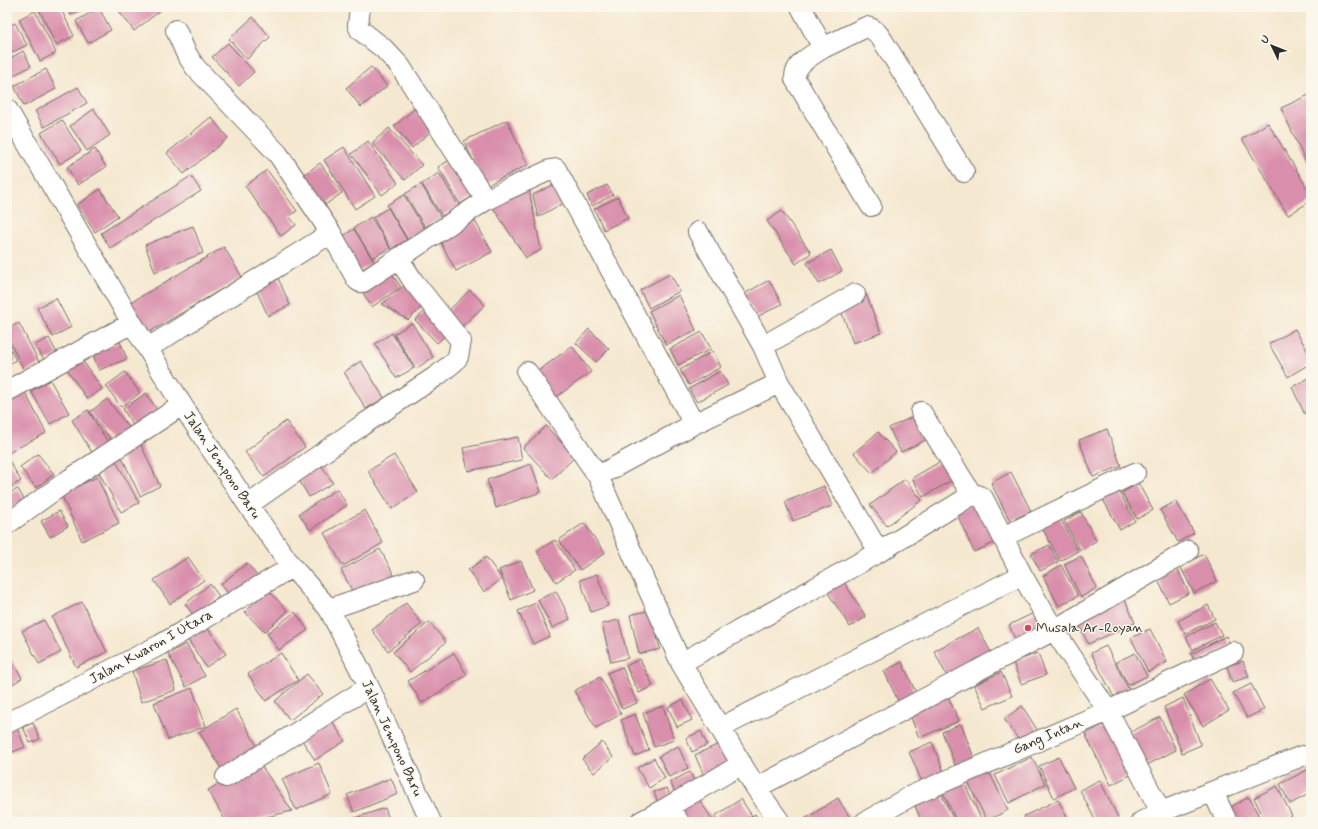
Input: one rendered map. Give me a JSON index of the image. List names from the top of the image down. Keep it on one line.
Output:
{"streets":{"street":["Jalan Jempono Baru","Jalan Kwaron I Utara","Gang Intan"]},"crossings":[["Jalan Jempono Baru","Jalan Kwaron I Utara"]],"places":["Musala Ar-Royan"],"north":"top left"}
